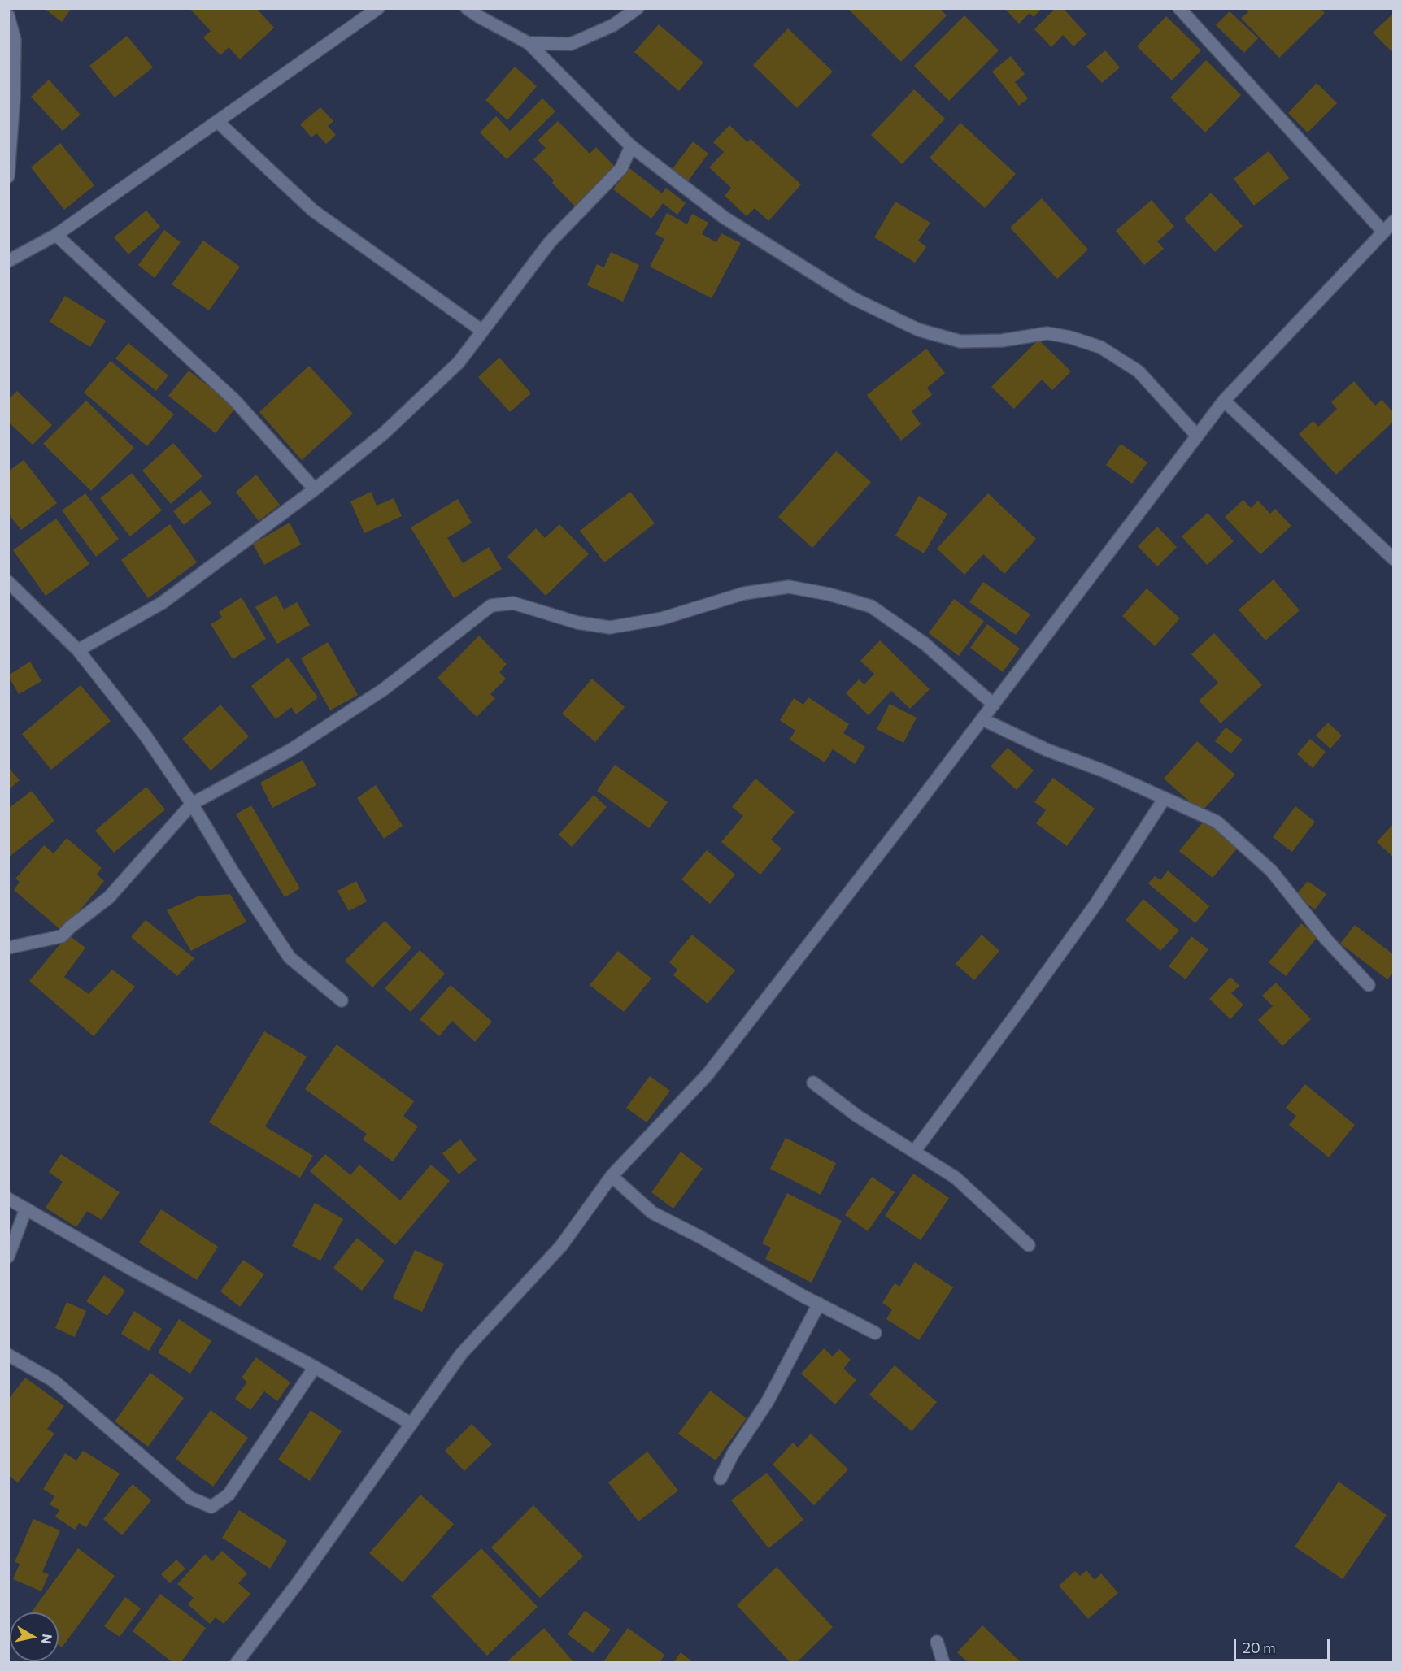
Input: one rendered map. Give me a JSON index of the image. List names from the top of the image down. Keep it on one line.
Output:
{"scale_bar":"20 m","north":"right"}
